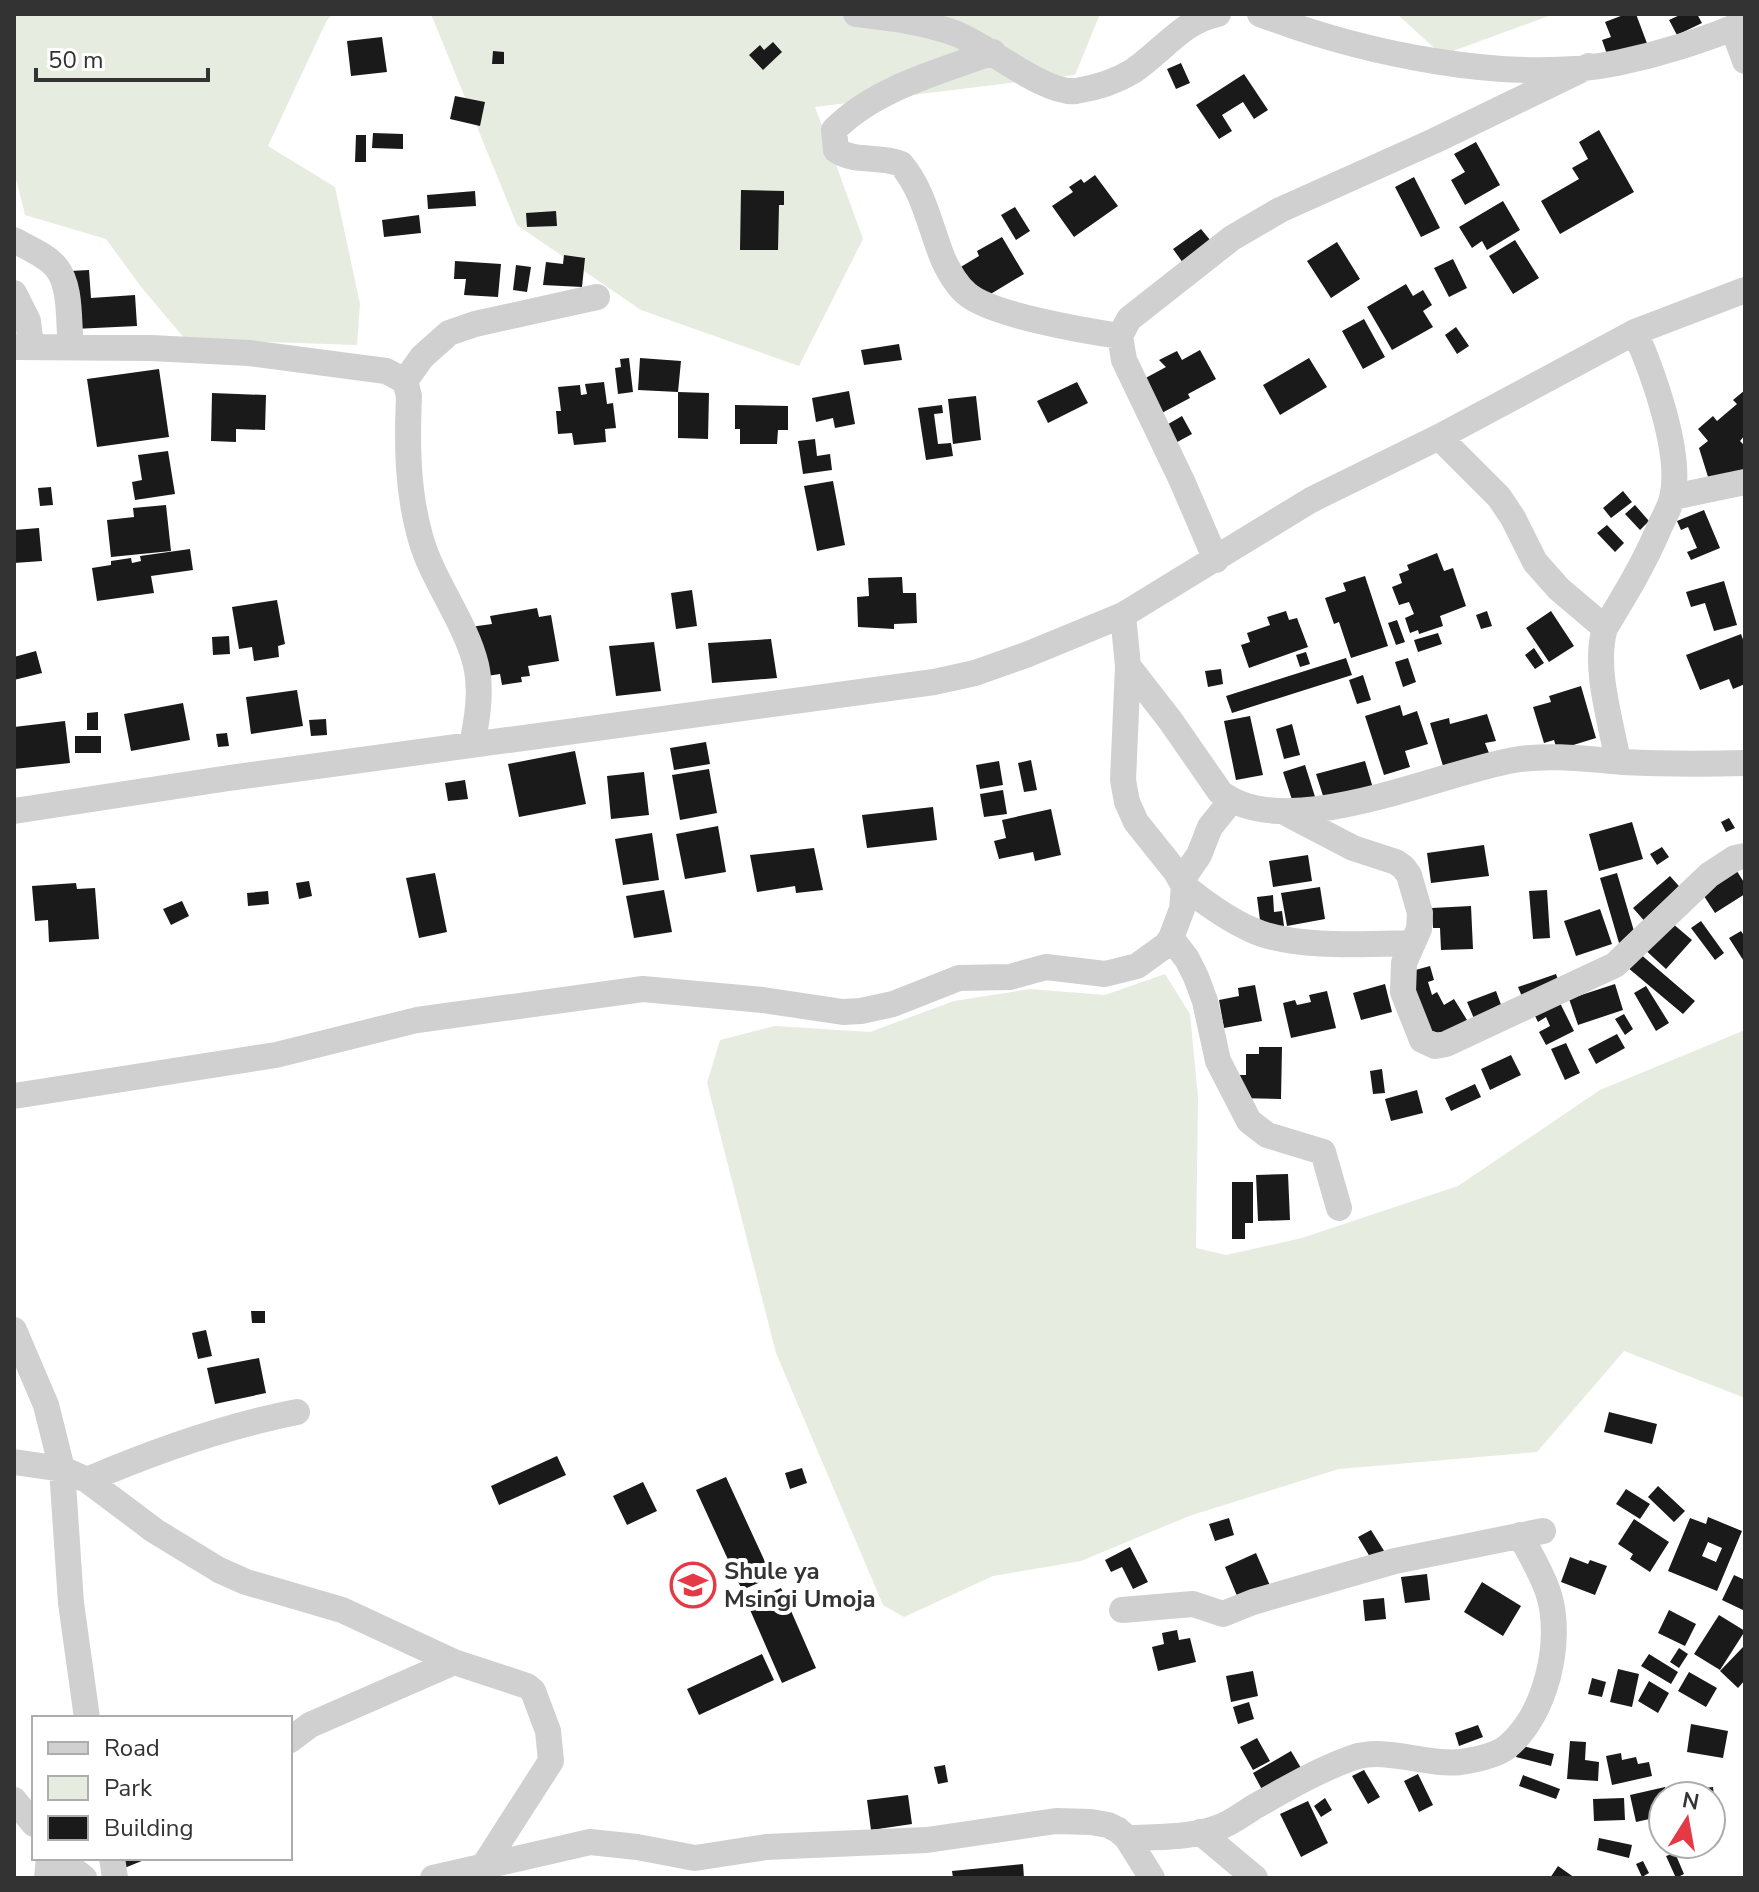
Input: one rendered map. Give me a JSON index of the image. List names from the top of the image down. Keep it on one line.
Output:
{"places":{"school or university":["Shule ya Msingi Umoja"]},"legend":["Road","Park","Building"],"scale_bar":"50 m","north":"top"}
